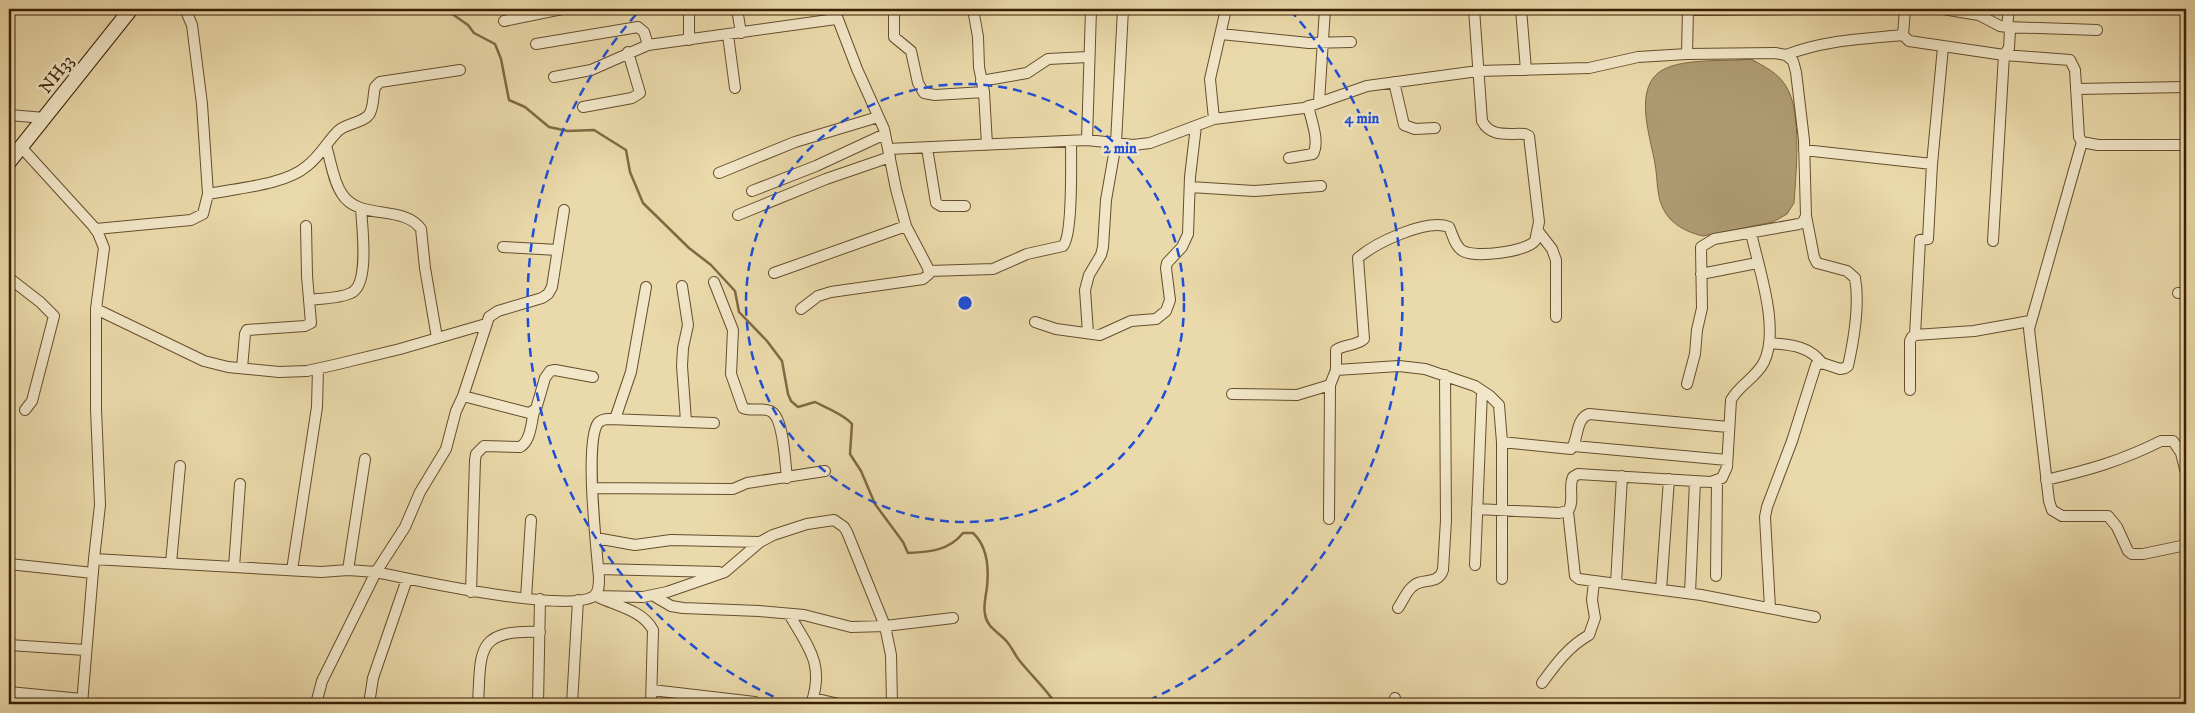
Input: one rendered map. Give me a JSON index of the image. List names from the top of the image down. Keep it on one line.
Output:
{"streets":{"main road":["NH33"]},"rings":["4 min","2 min"]}
